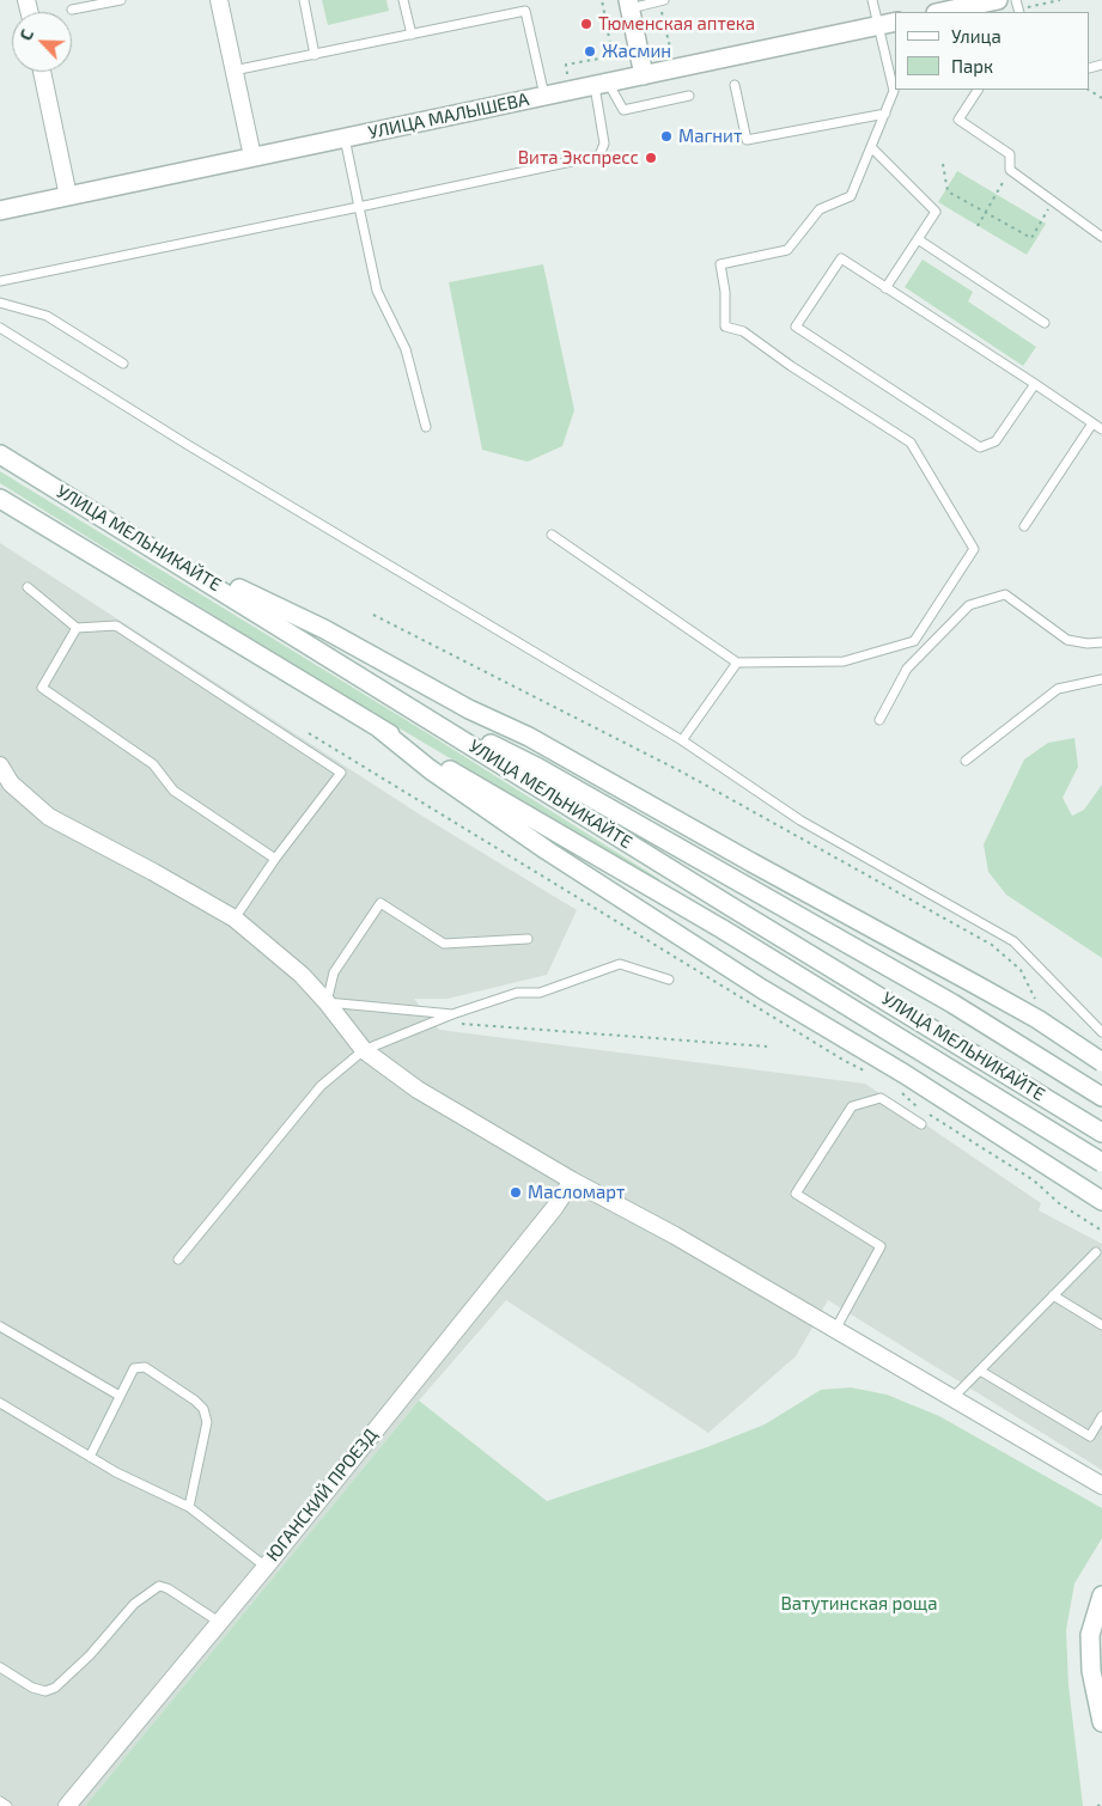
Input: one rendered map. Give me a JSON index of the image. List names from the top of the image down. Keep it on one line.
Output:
{"streets":{"main road":["УЛИЦА МАЛЫШЕВА","УЛИЦА МЕЛЬНИКАЙТЕ"],"street":["ЮГАНСКИЙ ПРОЕЗД"]},"parks":["Ватутинская роща"],"places":["Тюменская аптека","Жасмин","Магнит","Вита Экспресс","Масломарт"],"legend":["Улица","Парк"],"north":"top left"}
